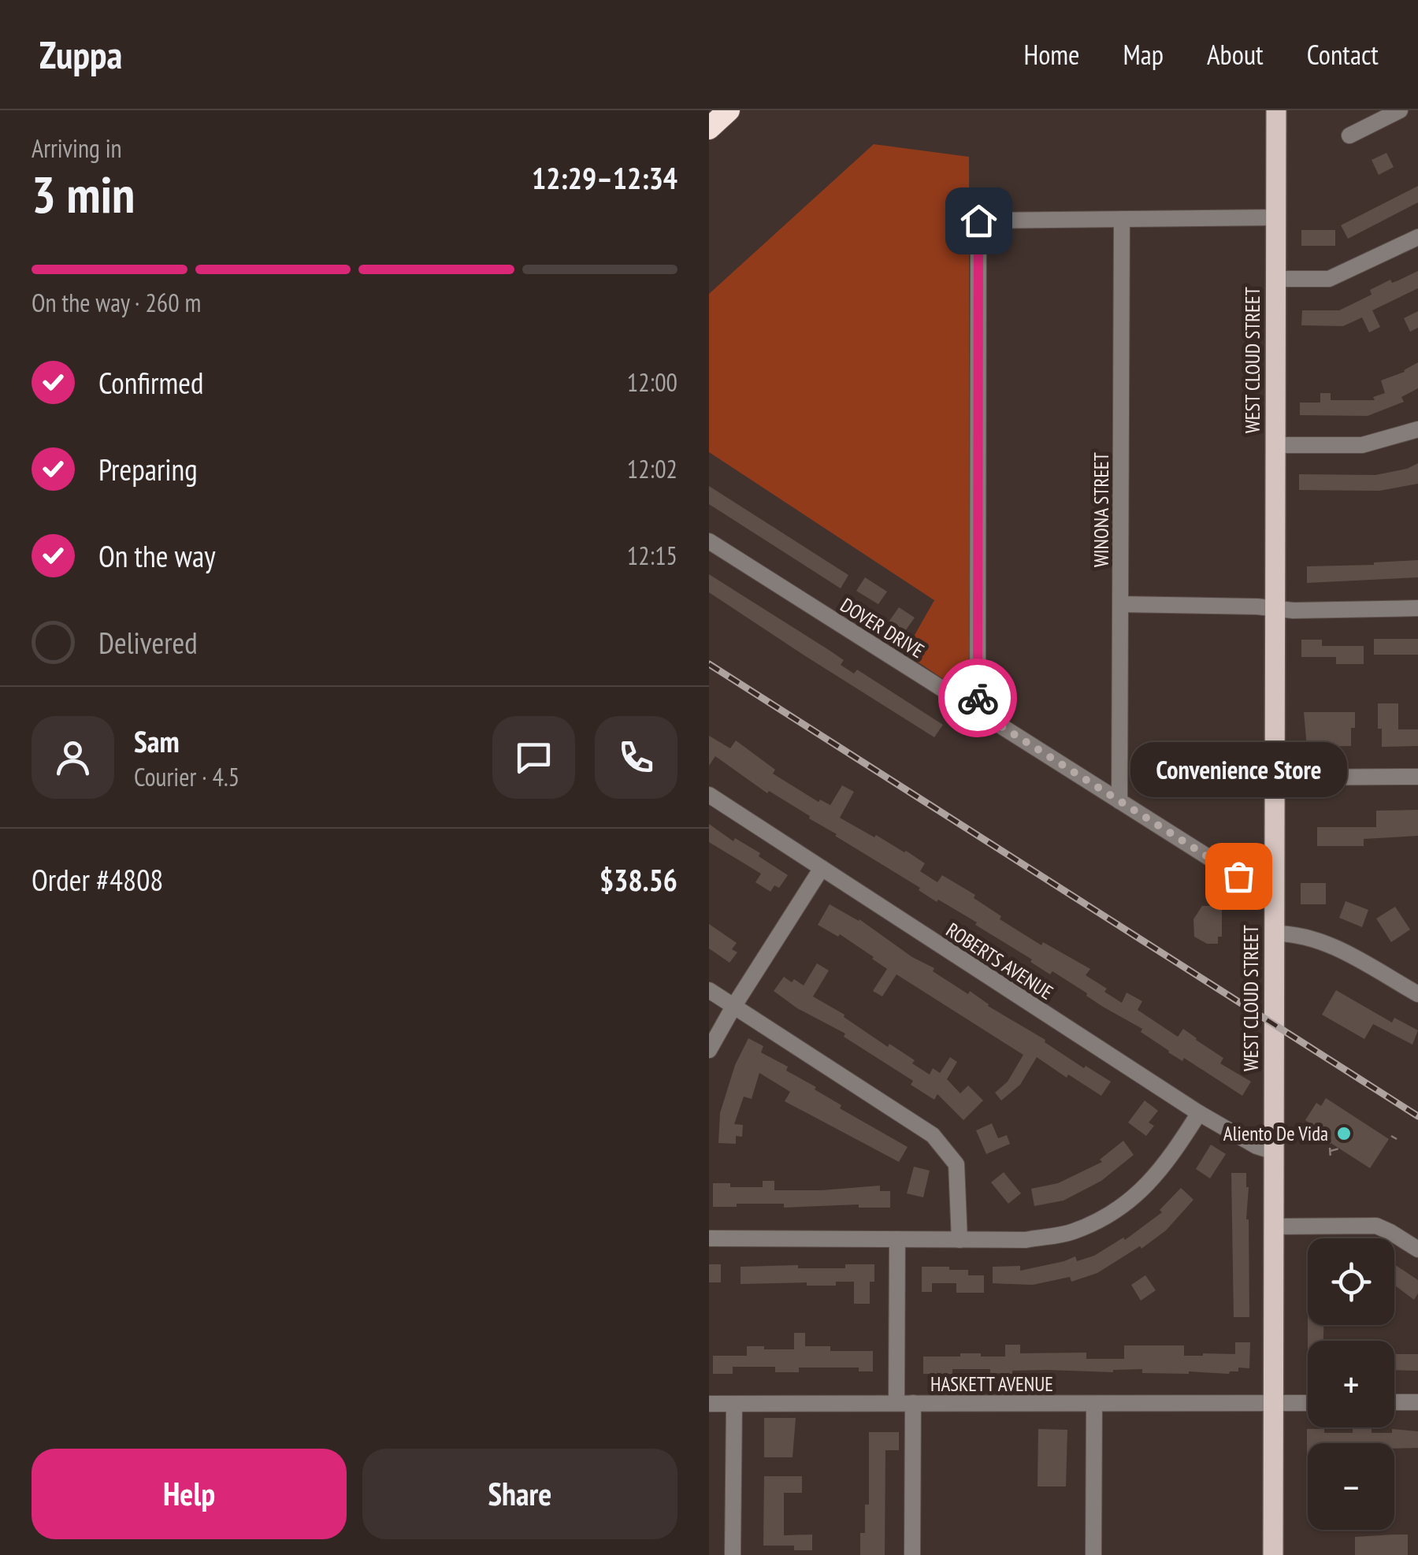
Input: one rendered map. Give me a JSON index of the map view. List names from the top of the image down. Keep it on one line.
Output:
{"streets":{"main road":["WEST CLOUD STREET"],"street":["WINONA STREET","DOVER DRIVE","ROBERTS AVENUE","HASKETT AVENUE"]},"crossings":[["WEST CLOUD STREET","DOVER DRIVE"],["WEST CLOUD STREET","ROBERTS AVENUE"],["WEST CLOUD STREET","HASKETT AVENUE"],["WINONA STREET","DOVER DRIVE"]],"places":["Convenience Store","Aliento De Vida"],"page":{"header":"Zuppa","nav":["Home","Map","About","Contact"],"heading":["3 min","Arriving in","12:29–12:34"],"panel":["Sam","Courier · 4.5","Order #4808","$38.56"],"bar":"On the way · 260 m","list":[["Confirmed","12:00"],["Preparing","12:02"],["On the way","12:15"],"Delivered"],"bubble":"Convenience Store","map_buttons":["+","−"],"buttons":["Help","Share"]}}
